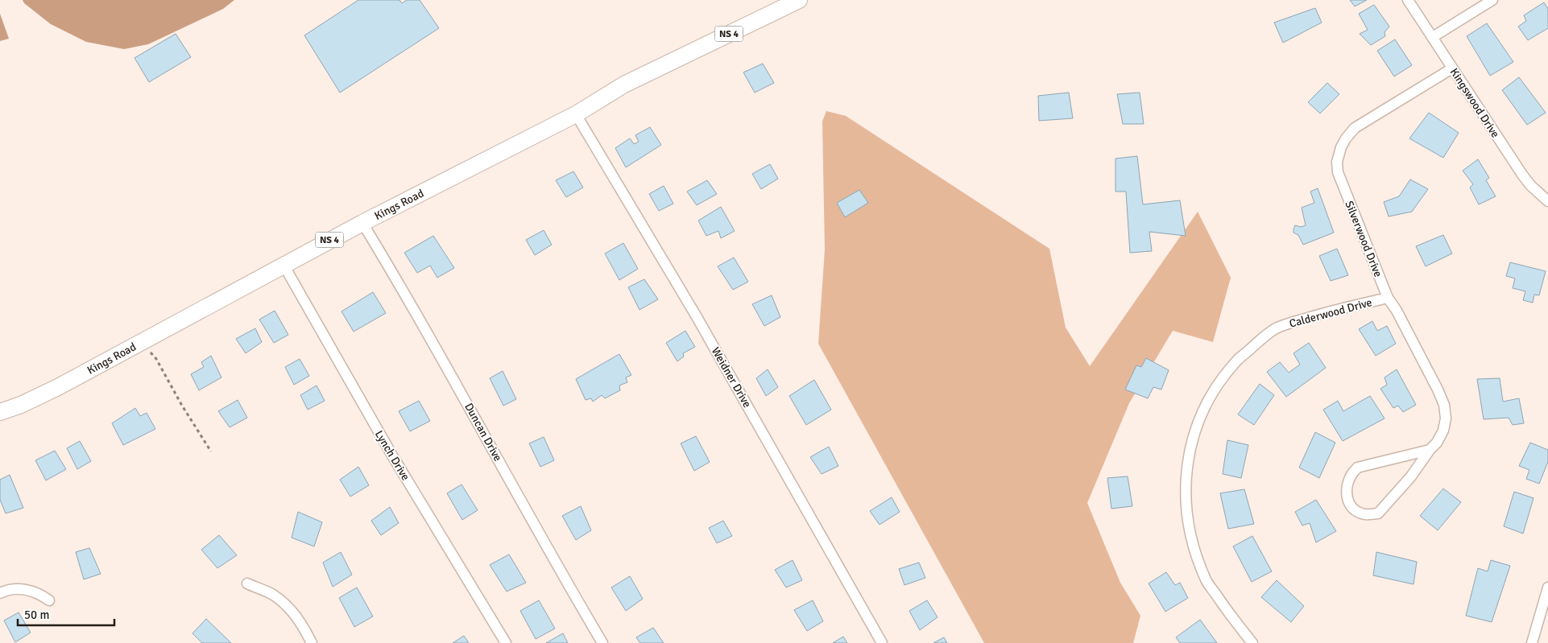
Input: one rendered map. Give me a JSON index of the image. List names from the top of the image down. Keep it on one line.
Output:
{"streets":{"main road":["NS 4","Kings Road"],"street":["Kingswood Drive","Silverwood Drive","Calderwood Drive","Weidner Drive","Duncan Drive","Lynch Drive"]},"crossings":[["Kingswood Drive","Silverwood Drive"],["Kings Road","Weidner Drive"],["Kings Road","Duncan Drive"],["Kings Road","Lynch Drive"],["Silverwood Drive","Calderwood Drive"]],"scale_bar":"50 m"}
